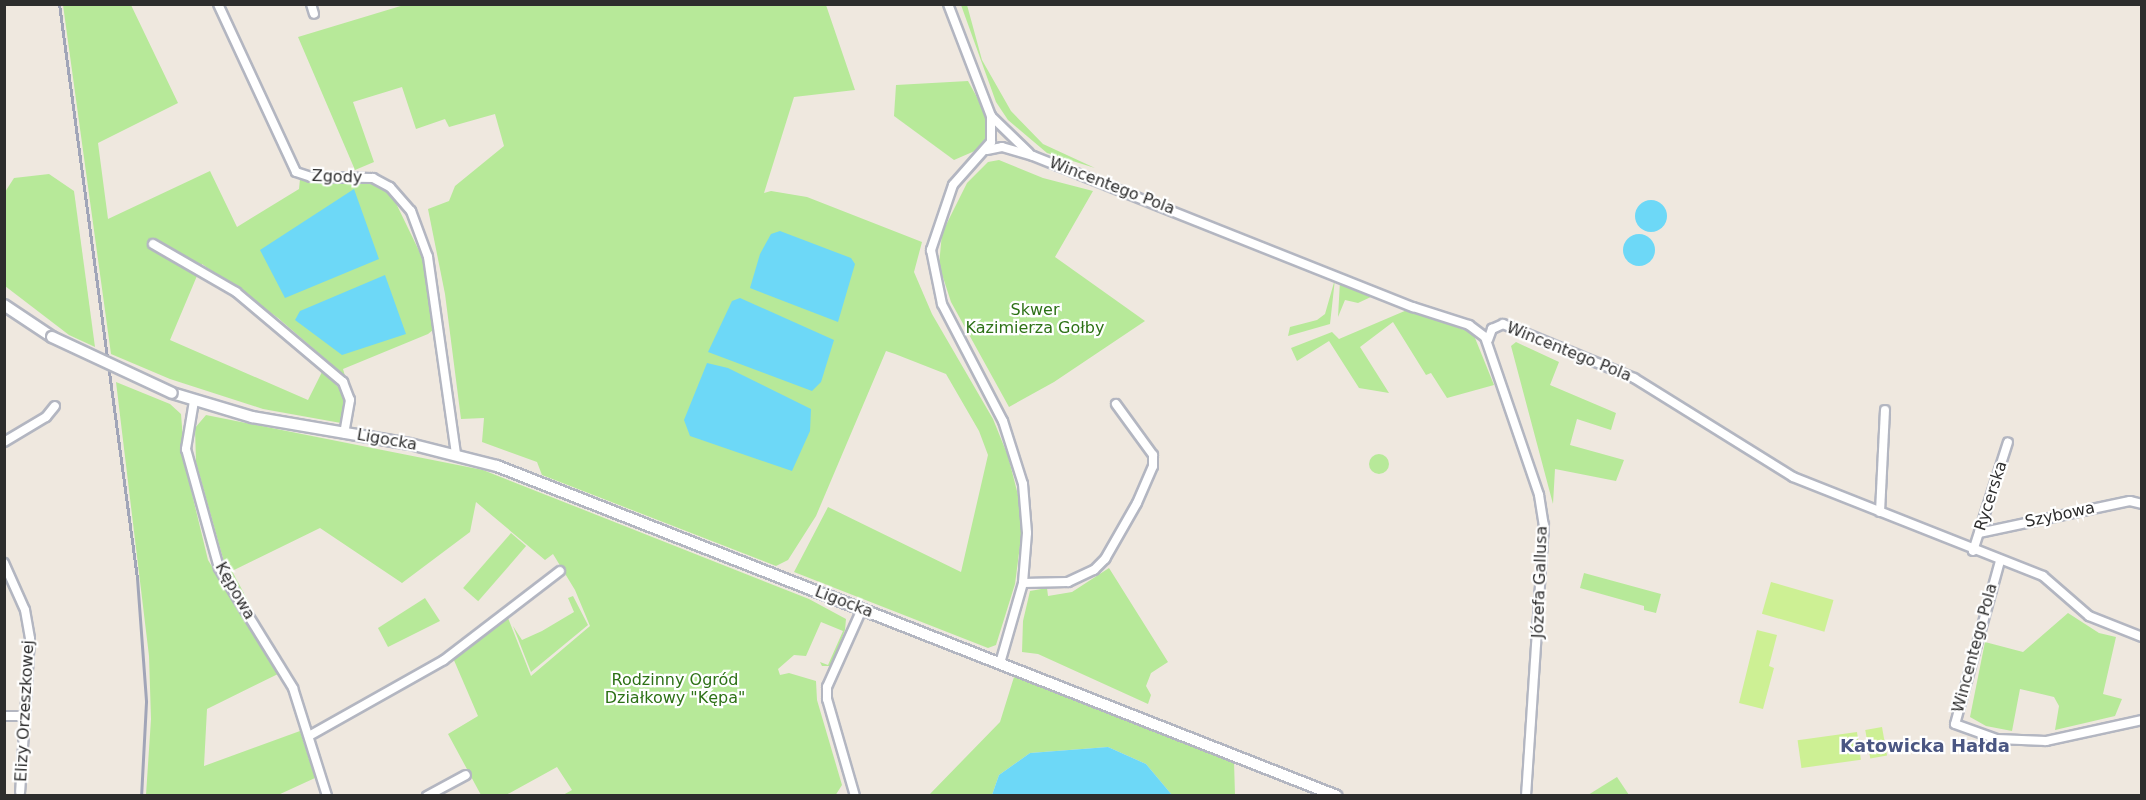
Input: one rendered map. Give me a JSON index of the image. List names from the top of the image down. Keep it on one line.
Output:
{"streets":{"street":["Zgody","Wincentego Pola","Ligocka","Rycerska","Szybowa","Józefa Gallusa","Kępowa","Elizy Orzeszkowej"]},"crossings":[["Zgody","Ligocka"],["Wincentego Pola","Rycerska"],["Wincentego Pola","Józefa Gallusa"],["Ligocka","Kępowa"],["Rycerska","Szybowa"]],"districts":["Katowicka Hałda"],"parks":["Skwer Kazimierza Gołby","Rodzinny Ogród Działkowy \"Kępa\""]}
